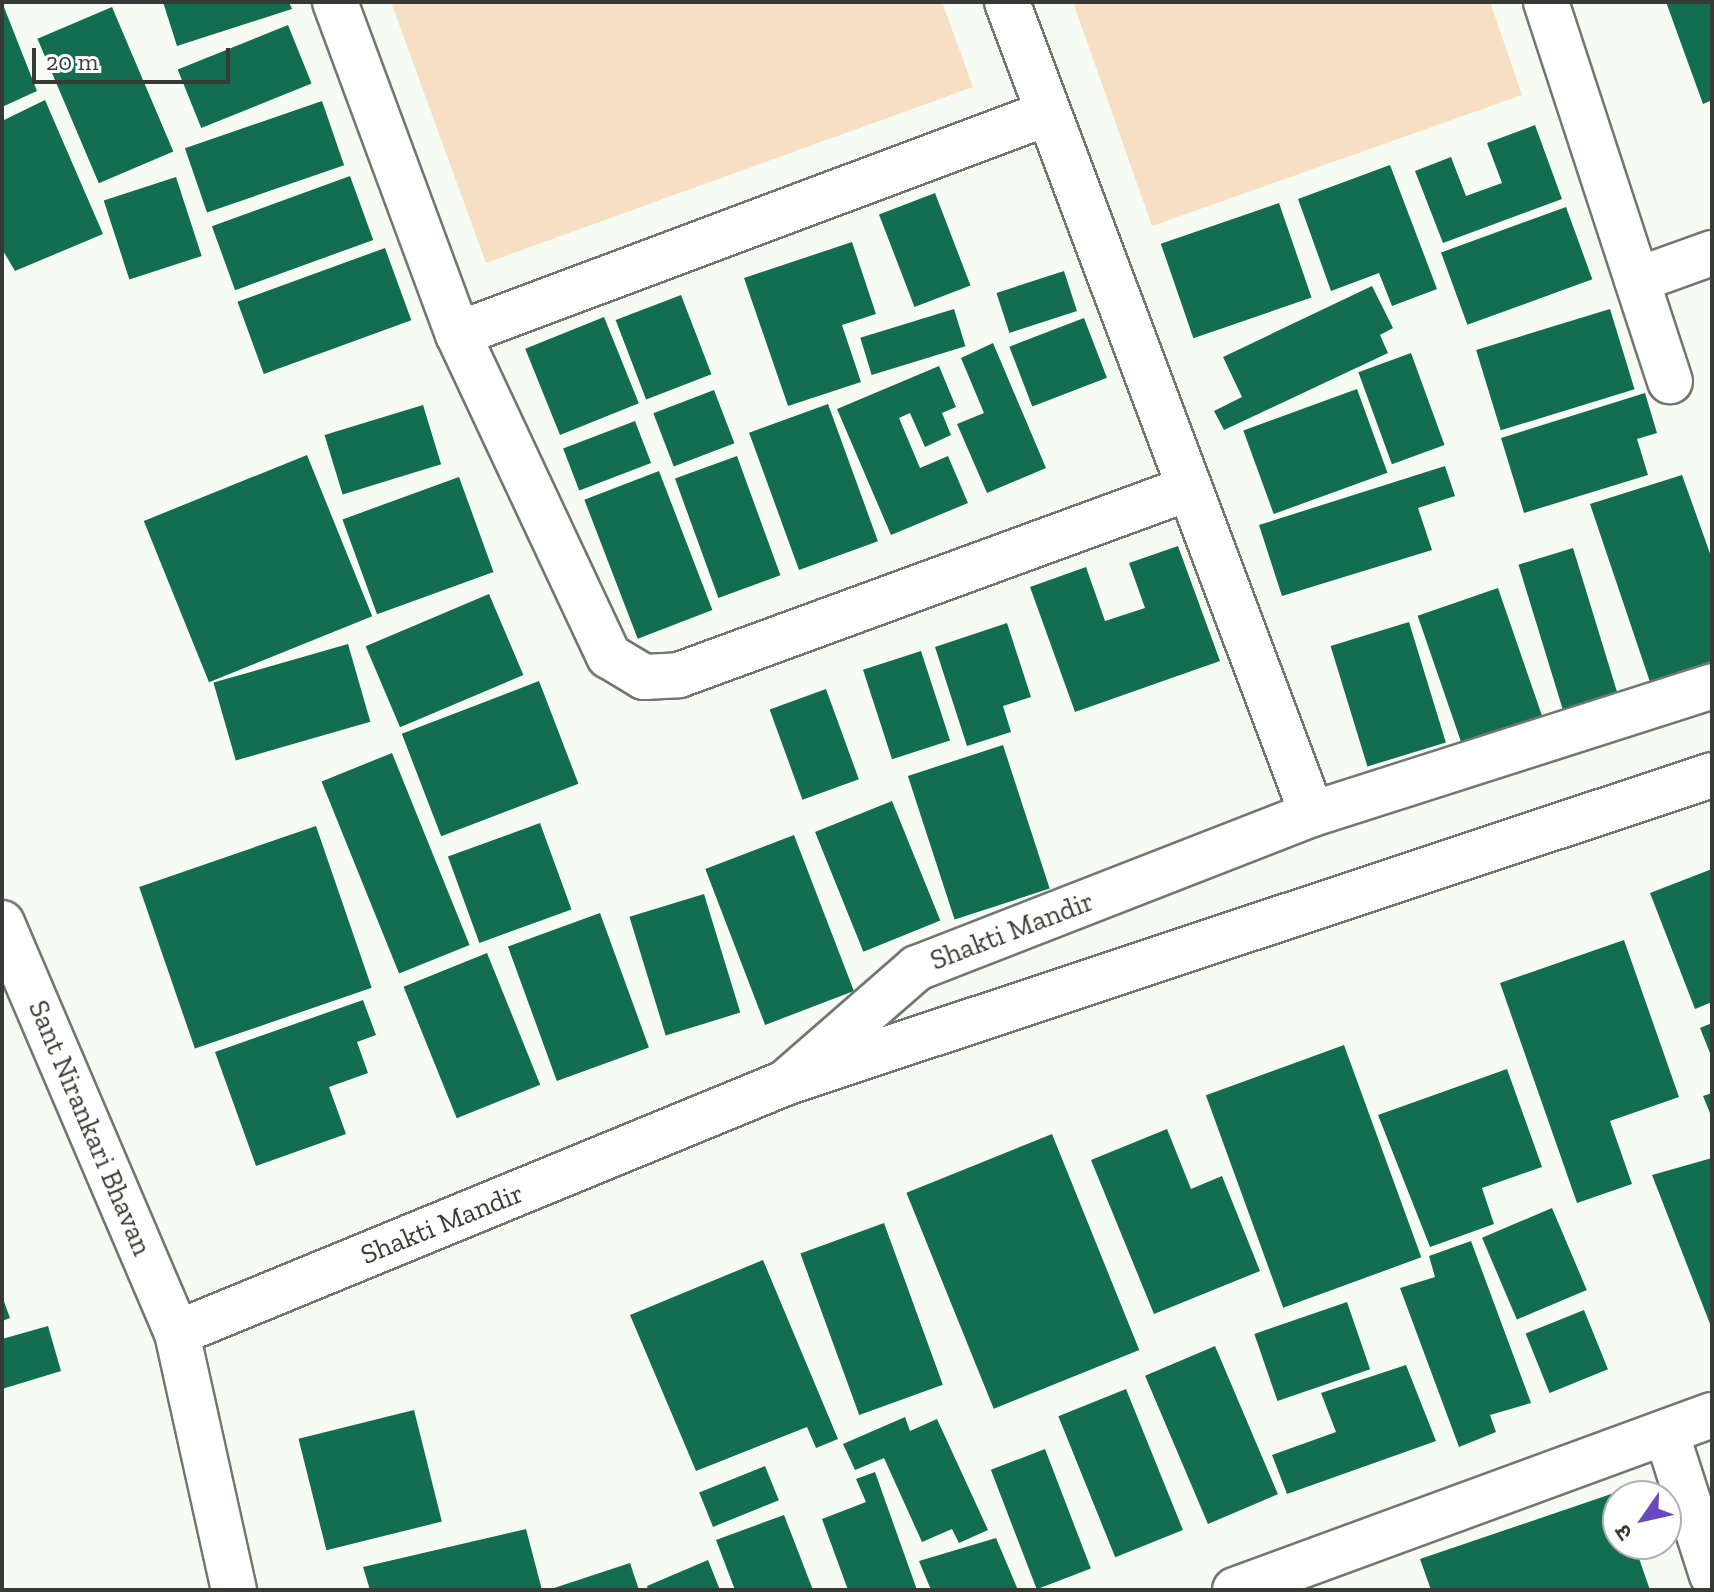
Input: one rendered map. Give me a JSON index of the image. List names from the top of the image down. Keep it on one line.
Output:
{"streets":{"street":["Shakti Mandir","Sant Nirankari Bhavan"]},"crossings":[["Shakti Mandir","Sant Nirankari Bhavan"]],"scale_bar":"20 m","north":"bottom left"}
